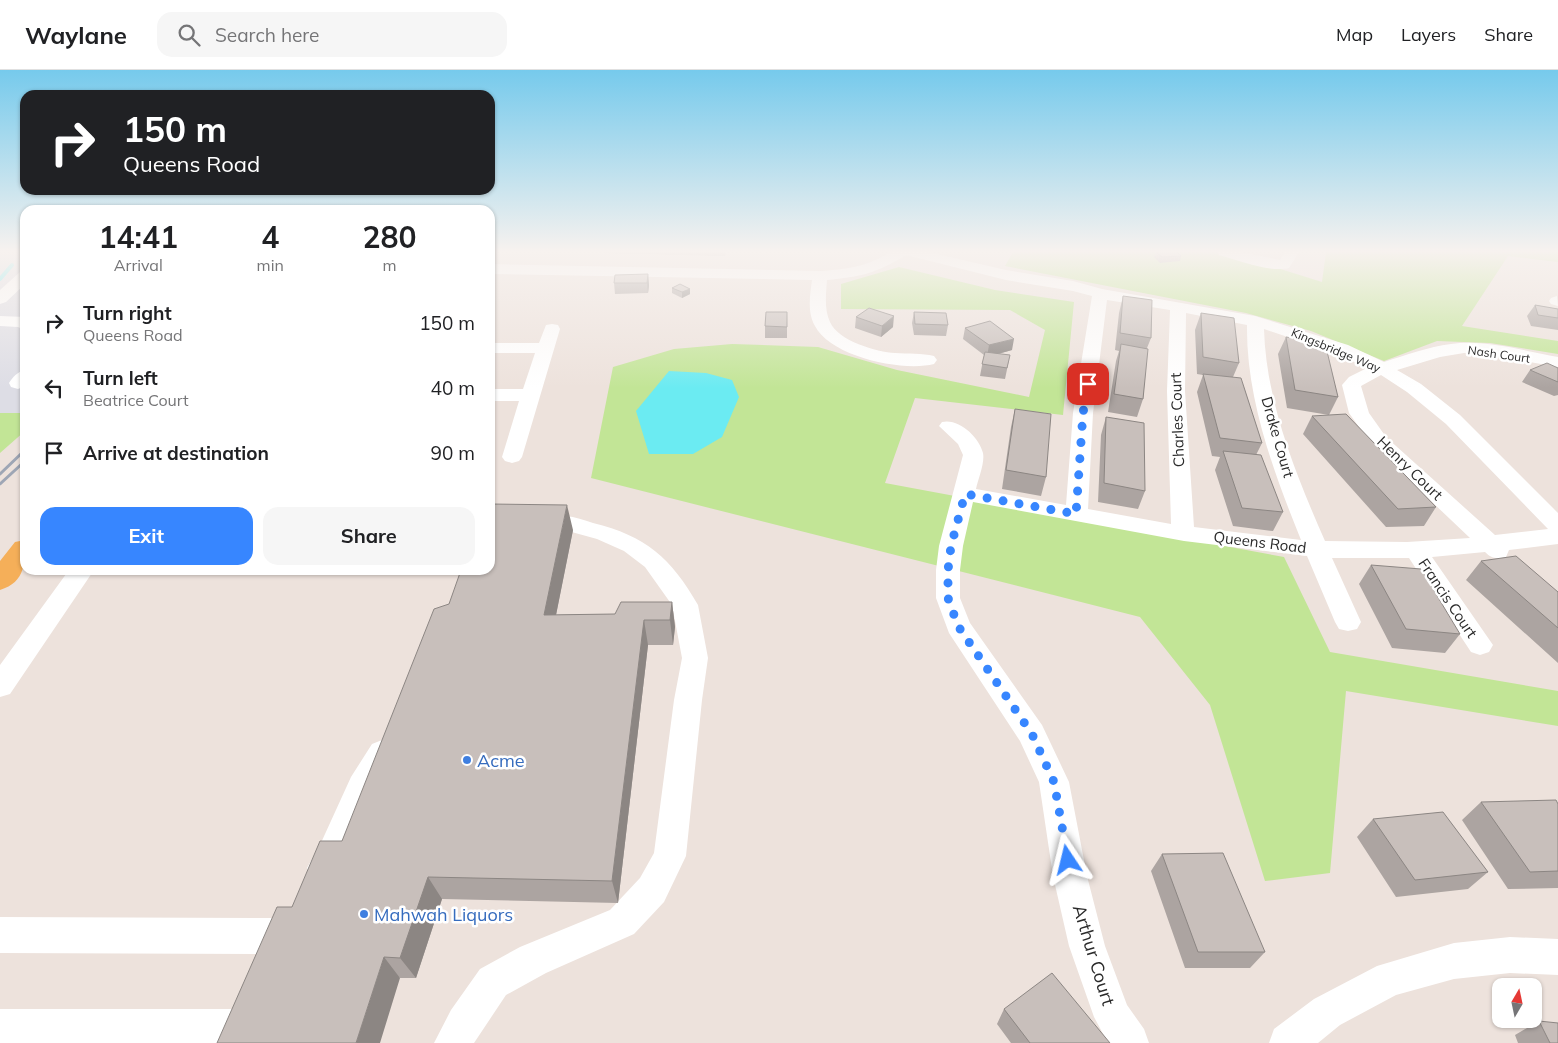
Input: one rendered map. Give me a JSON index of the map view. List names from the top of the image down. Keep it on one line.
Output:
{"streets":{"street":["Kingsbridge Way","Nash Court","Charles Court","Drake Court","Henry Court","Queens Road","Francis Court","Arthur Court"]},"crossings":[["Kingsbridge Way","Nash Court"],["Kingsbridge Way","Charles Court"],["Kingsbridge Way","Drake Court"],["Kingsbridge Way","Henry Court"],["Nash Court","Henry Court"],["Charles Court","Queens Road"],["Drake Court","Queens Road"],["Henry Court","Queens Road"],["Queens Road","Francis Court"],["Queens Road","Arthur Court"]],"places":["Acme","Mahwah Liquors"],"north":"top","page":{"header":"Waylane","search":"Search here","nav":["Map","Layers","Share"],"turn":["150 m","Queens Road"],"eta":["14:41","Arrival","4","min","280","m"],"list":[{"name":"Turn right","note":"Queens Road","value":"150 m"},{"name":"Turn left","note":"Beatrice Court","value":"40 m"},{"name":"Arrive at destination","value":"90 m"}],"buttons":["Exit","Share"]}}
